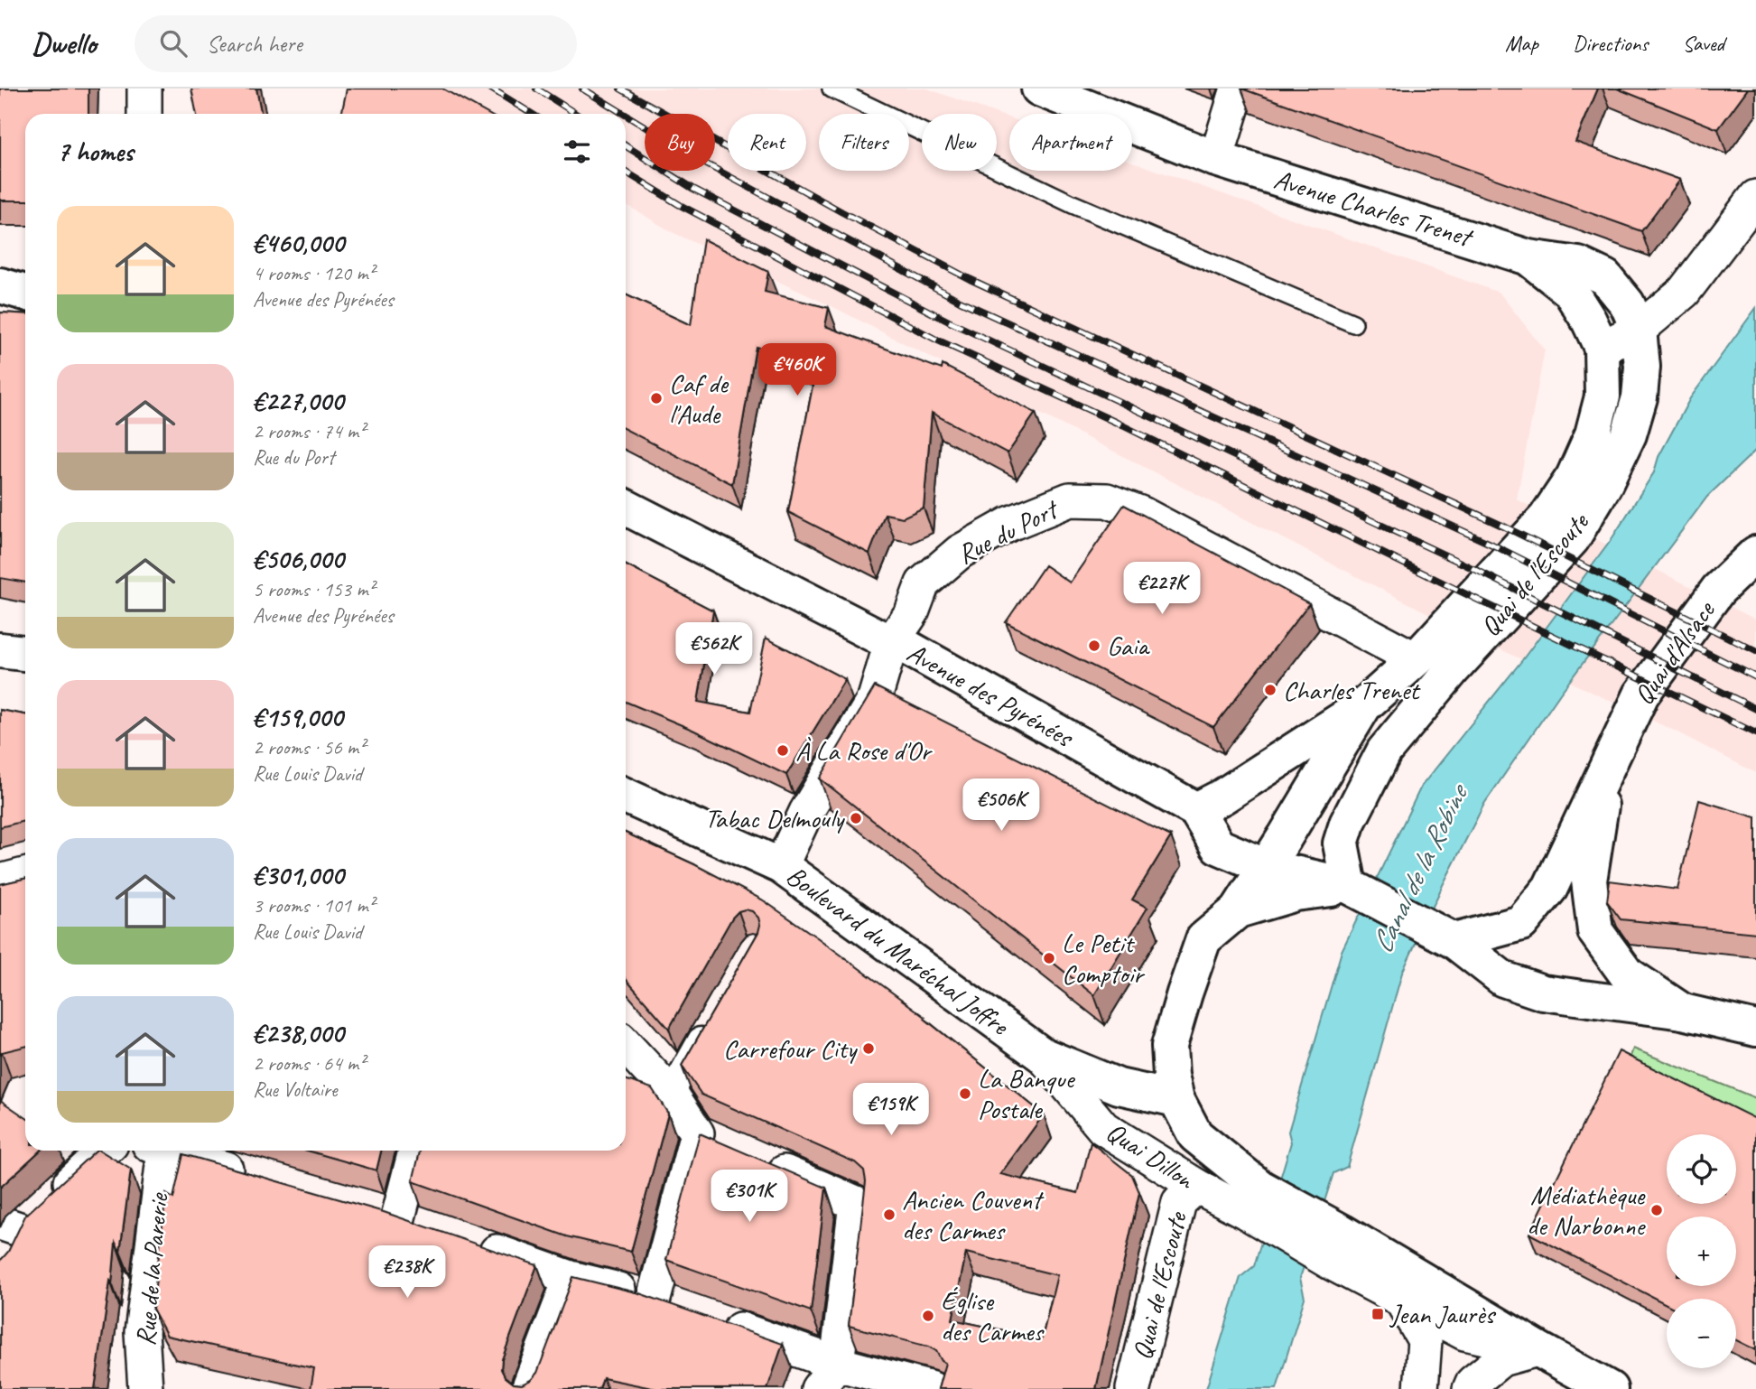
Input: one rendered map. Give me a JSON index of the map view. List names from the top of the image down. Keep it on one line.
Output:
{"streets":{"main road":["Avenue Charles Trenet","Quai de l'Escoute","Quai d'Alsace","Avenue des Pyrénées","Boulevard du Maréchal Joffre"],"street":["Rue du Port","Quai Dillon","Rue de la Parerie"]},"crossings":[["Avenue Charles Trenet","Quai de l'Escoute"],["Rue du Port","Quai de l'Escoute"],["Rue du Port","Avenue des Pyrénées"],["Rue du Port","Boulevard du Maréchal Joffre"],["Quai de l'Escoute","Avenue des Pyrénées"],["Quai de l'Escoute","Boulevard du Maréchal Joffre"],["Quai de l'Escoute","Quai Dillon"],["Quai d'Alsace","Avenue des Pyrénées"],["Boulevard du Maréchal Joffre","Quai Dillon"]],"water":["Canal de la Robine"],"places":{"other":["Caf de l'Aude","Gaia","Charles Trenet","À La Rose d'Or","Tabac Delmouly","Le Petit Comptoir","Carrefour City","La Banque Postale","Médiathèque de Narbonne","Ancien Couvent des Carmes","Église des Carmes"],"transit":["Jean Jaurès"]},"page":{"header":"Dwello","search":"Search here","nav":["Map","Directions","Saved"],"chip":["Buy","Rent","Filters","New","Apartment"],"heading":"7 homes","list":[{"name":"€460,000","note":"4 rooms · 120 m² · Avenue des Pyrénées"},{"name":"€227,000","note":"2 rooms · 74 m² · Rue du Port"},{"name":"€506,000","note":"5 rooms · 153 m² · Avenue des Pyrénées"},{"name":"€159,000","note":"2 rooms · 56 m² · Rue Louis David"},{"name":"€301,000","note":"3 rooms · 101 m² · Rue Louis David"},{"name":"€238,000","note":"2 rooms · 64 m² · Rue Voltaire"}],"price":["€460K","€227K","€562K","€506K","€159K","€301K","€238K"],"map_buttons":["+","−"]}}
